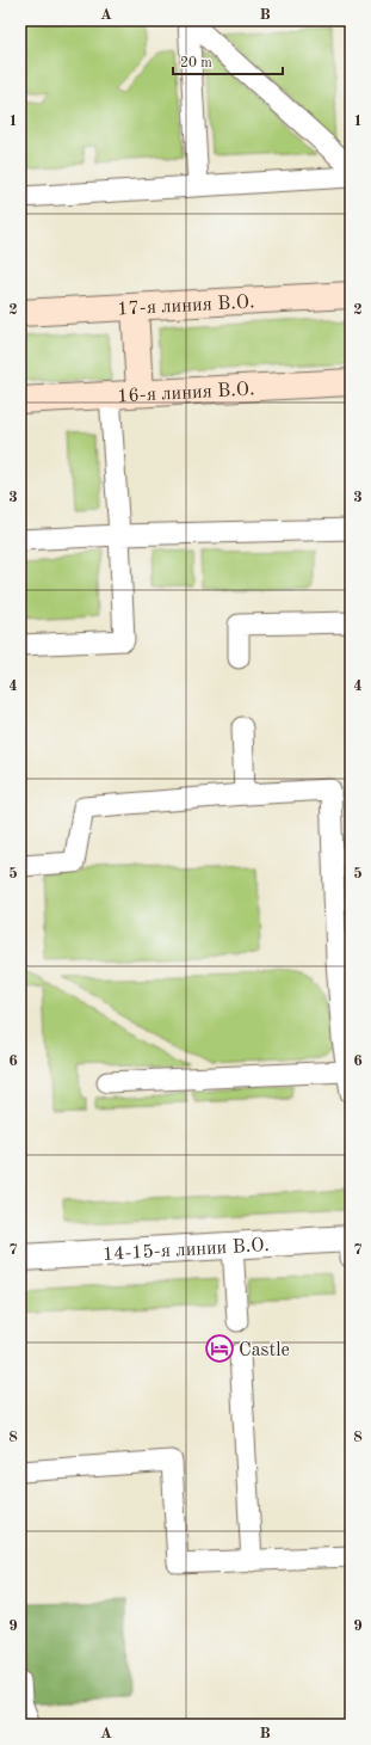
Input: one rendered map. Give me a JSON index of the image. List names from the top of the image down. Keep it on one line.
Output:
{"streets":{"street":["17-я линия В.О.","16-я линия В.О.","14-15-я линии В.О."]},"places":{"hotel":["Castle"]},"scale_bar":"20 m","grid":{"columns":["A","B"],"rows":["1","2","3","4","5","6","7","8","9"]}}
